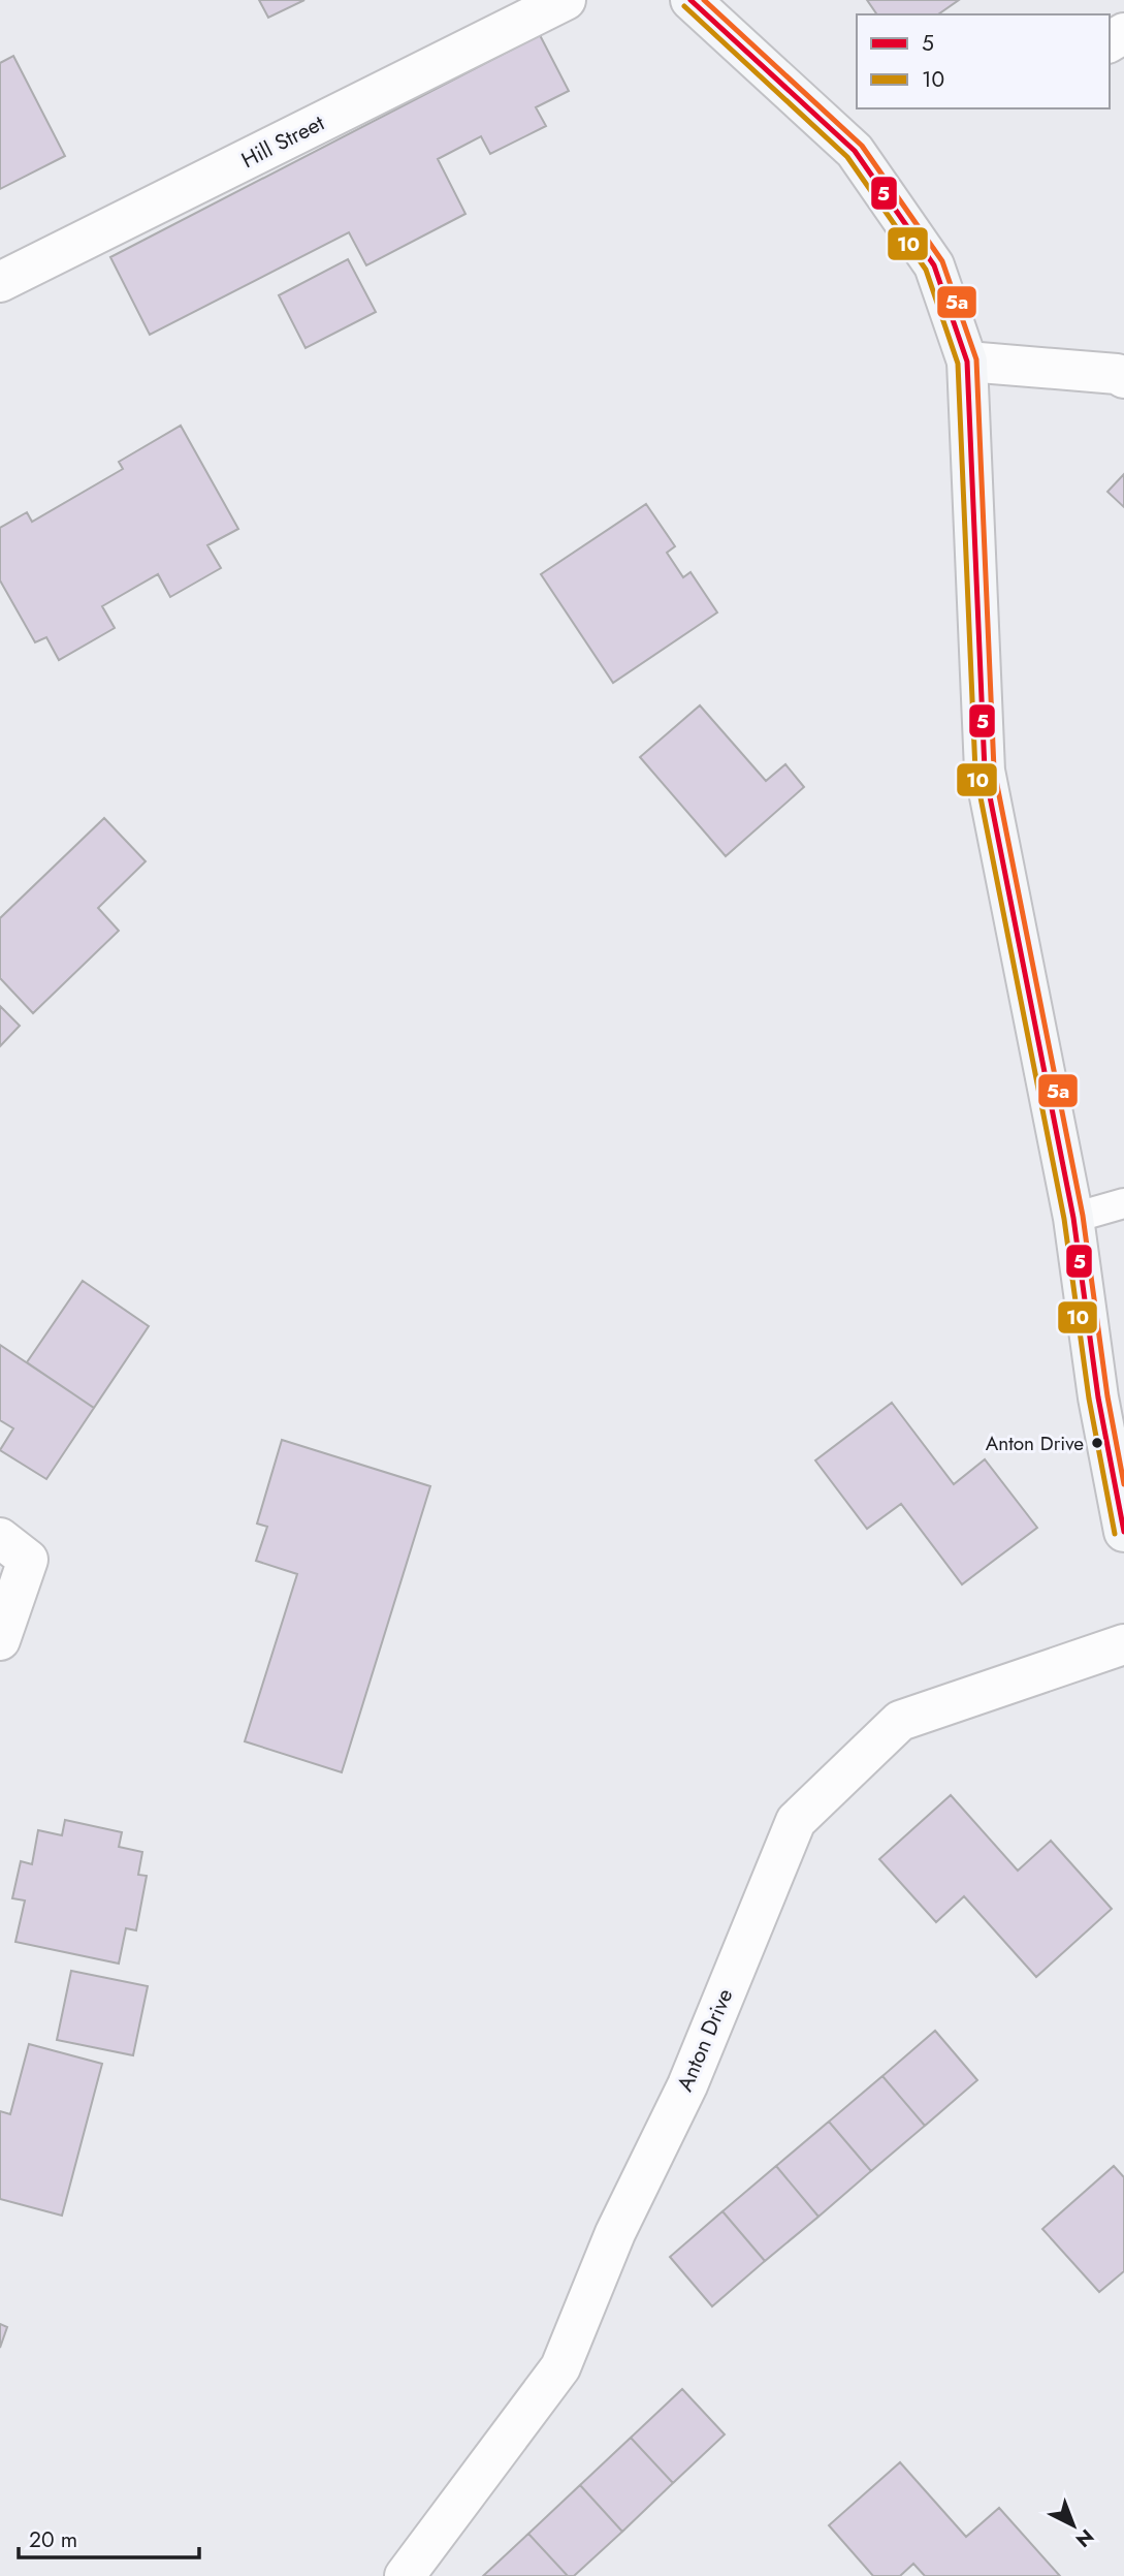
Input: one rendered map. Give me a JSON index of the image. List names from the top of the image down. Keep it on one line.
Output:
{"streets":{"street":["Hill Street","Anton Drive"]},"places":["Anton Drive"],"lines":["transit line 5","transit line 5a","transit line 10"],"legend":["5","10"],"scale_bar":"20 m","north":"bottom right"}
